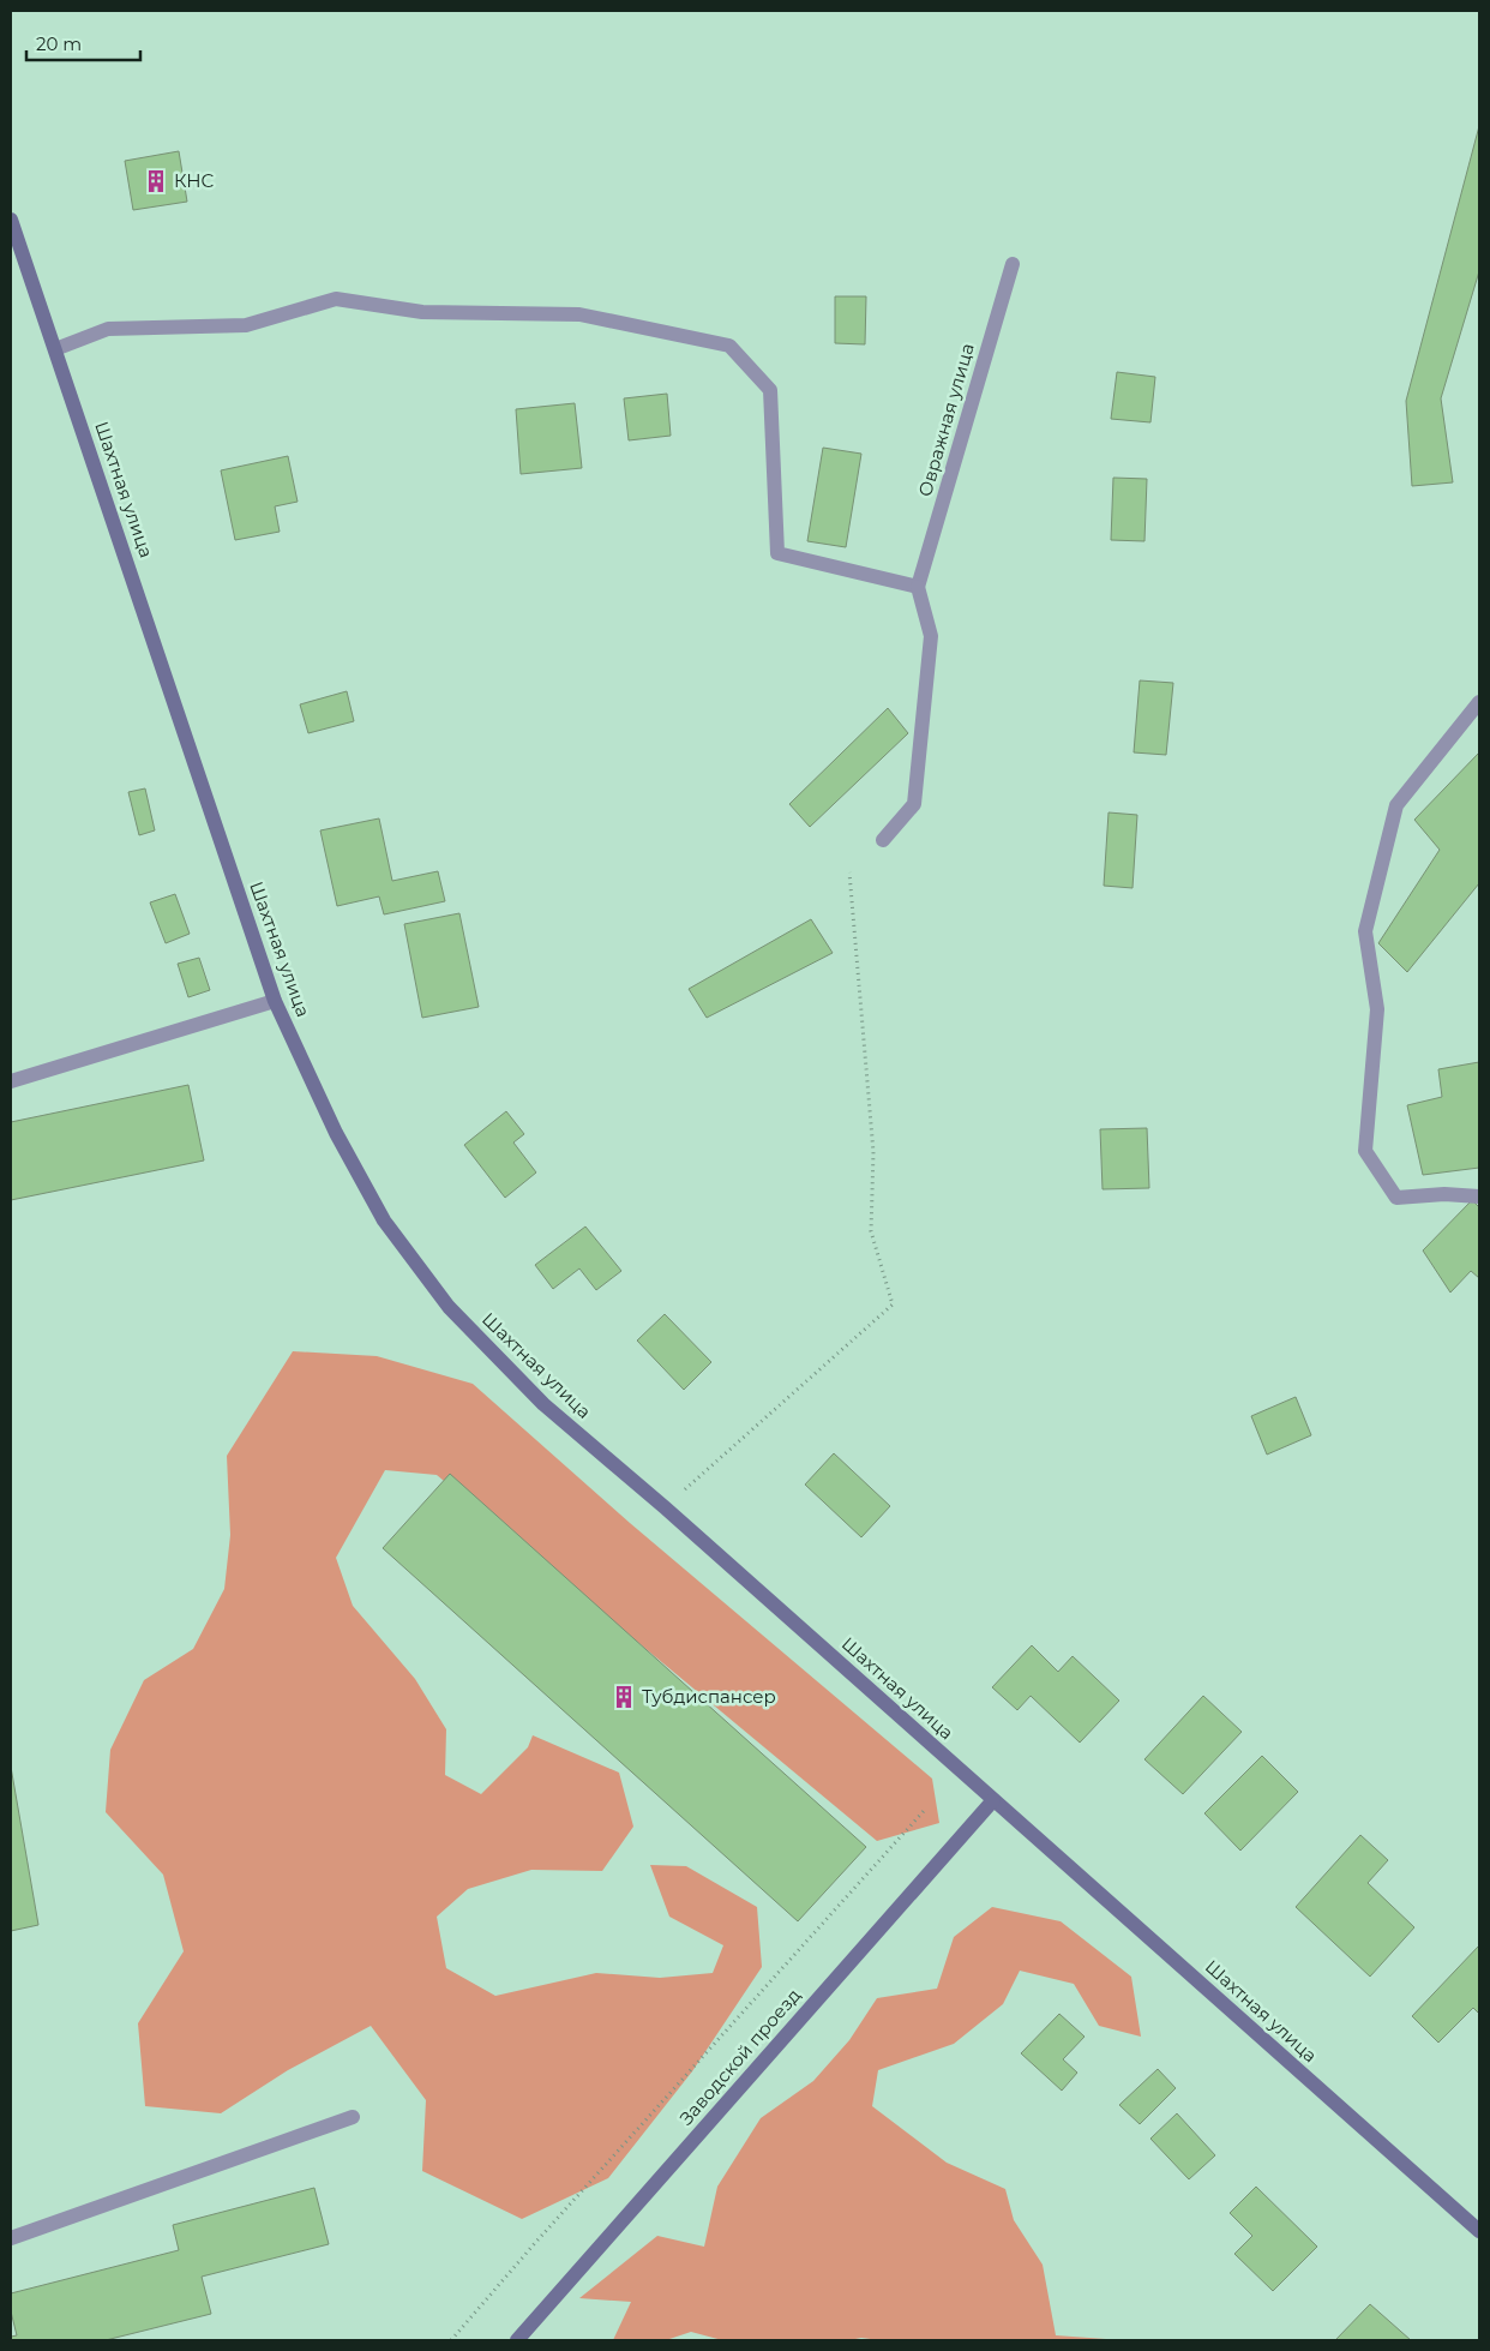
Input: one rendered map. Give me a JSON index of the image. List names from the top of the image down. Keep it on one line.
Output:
{"streets":{"main road":["Шахтная улица","Заводской проезд"],"street":["Овражная улица"]},"crossings":[["Шахтная улица","Заводской проезд"]],"places":{"building":["КНС","Тубдиспансер"]},"scale_bar":"20 m"}
